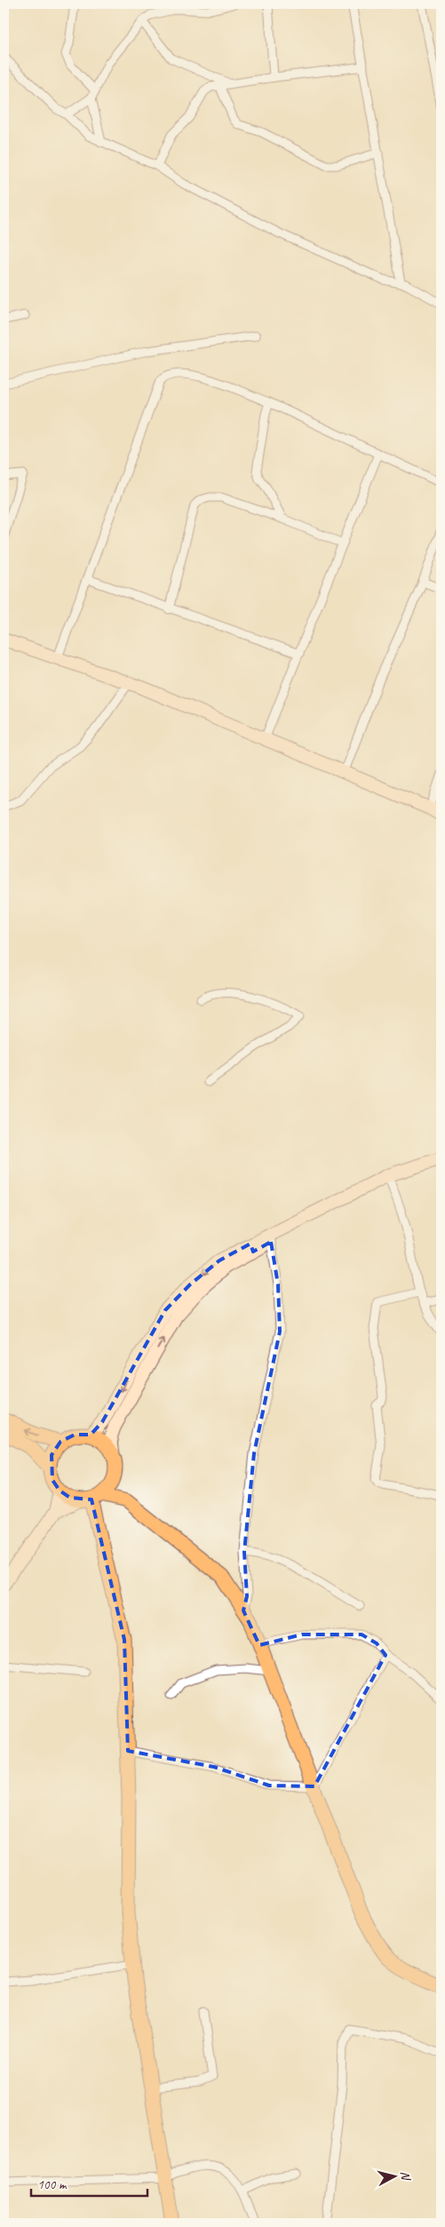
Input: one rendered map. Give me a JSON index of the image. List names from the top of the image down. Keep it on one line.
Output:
{"scale_bar":"100 m","north":"right"}
